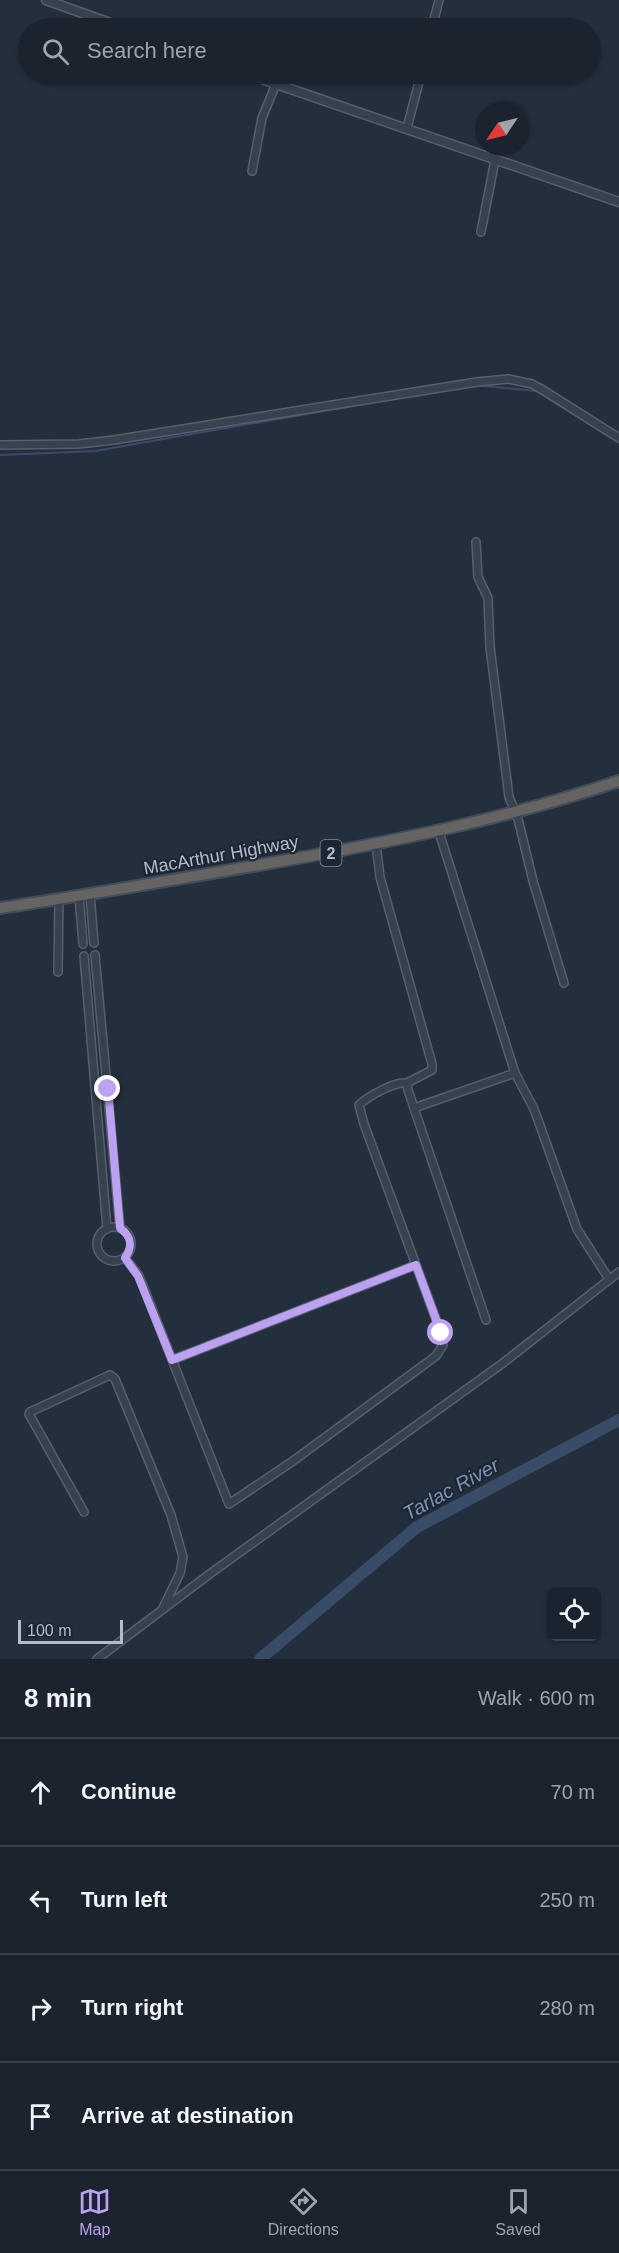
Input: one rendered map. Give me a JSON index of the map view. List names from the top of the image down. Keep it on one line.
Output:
{"streets":{"highway":["2","MacArthur Highway"]},"water":["Tarlac River"],"scale_bar":"100 m","north":"bottom left","page":{"search":"Search here","scale":"100 m","heading":["8 min","Walk · 600 m"],"list":[["Continue","70 m"],["Turn left","250 m"],["Turn right","280 m"],"Arrive at destination"],"nav":["Map","Directions","Saved"]}}
